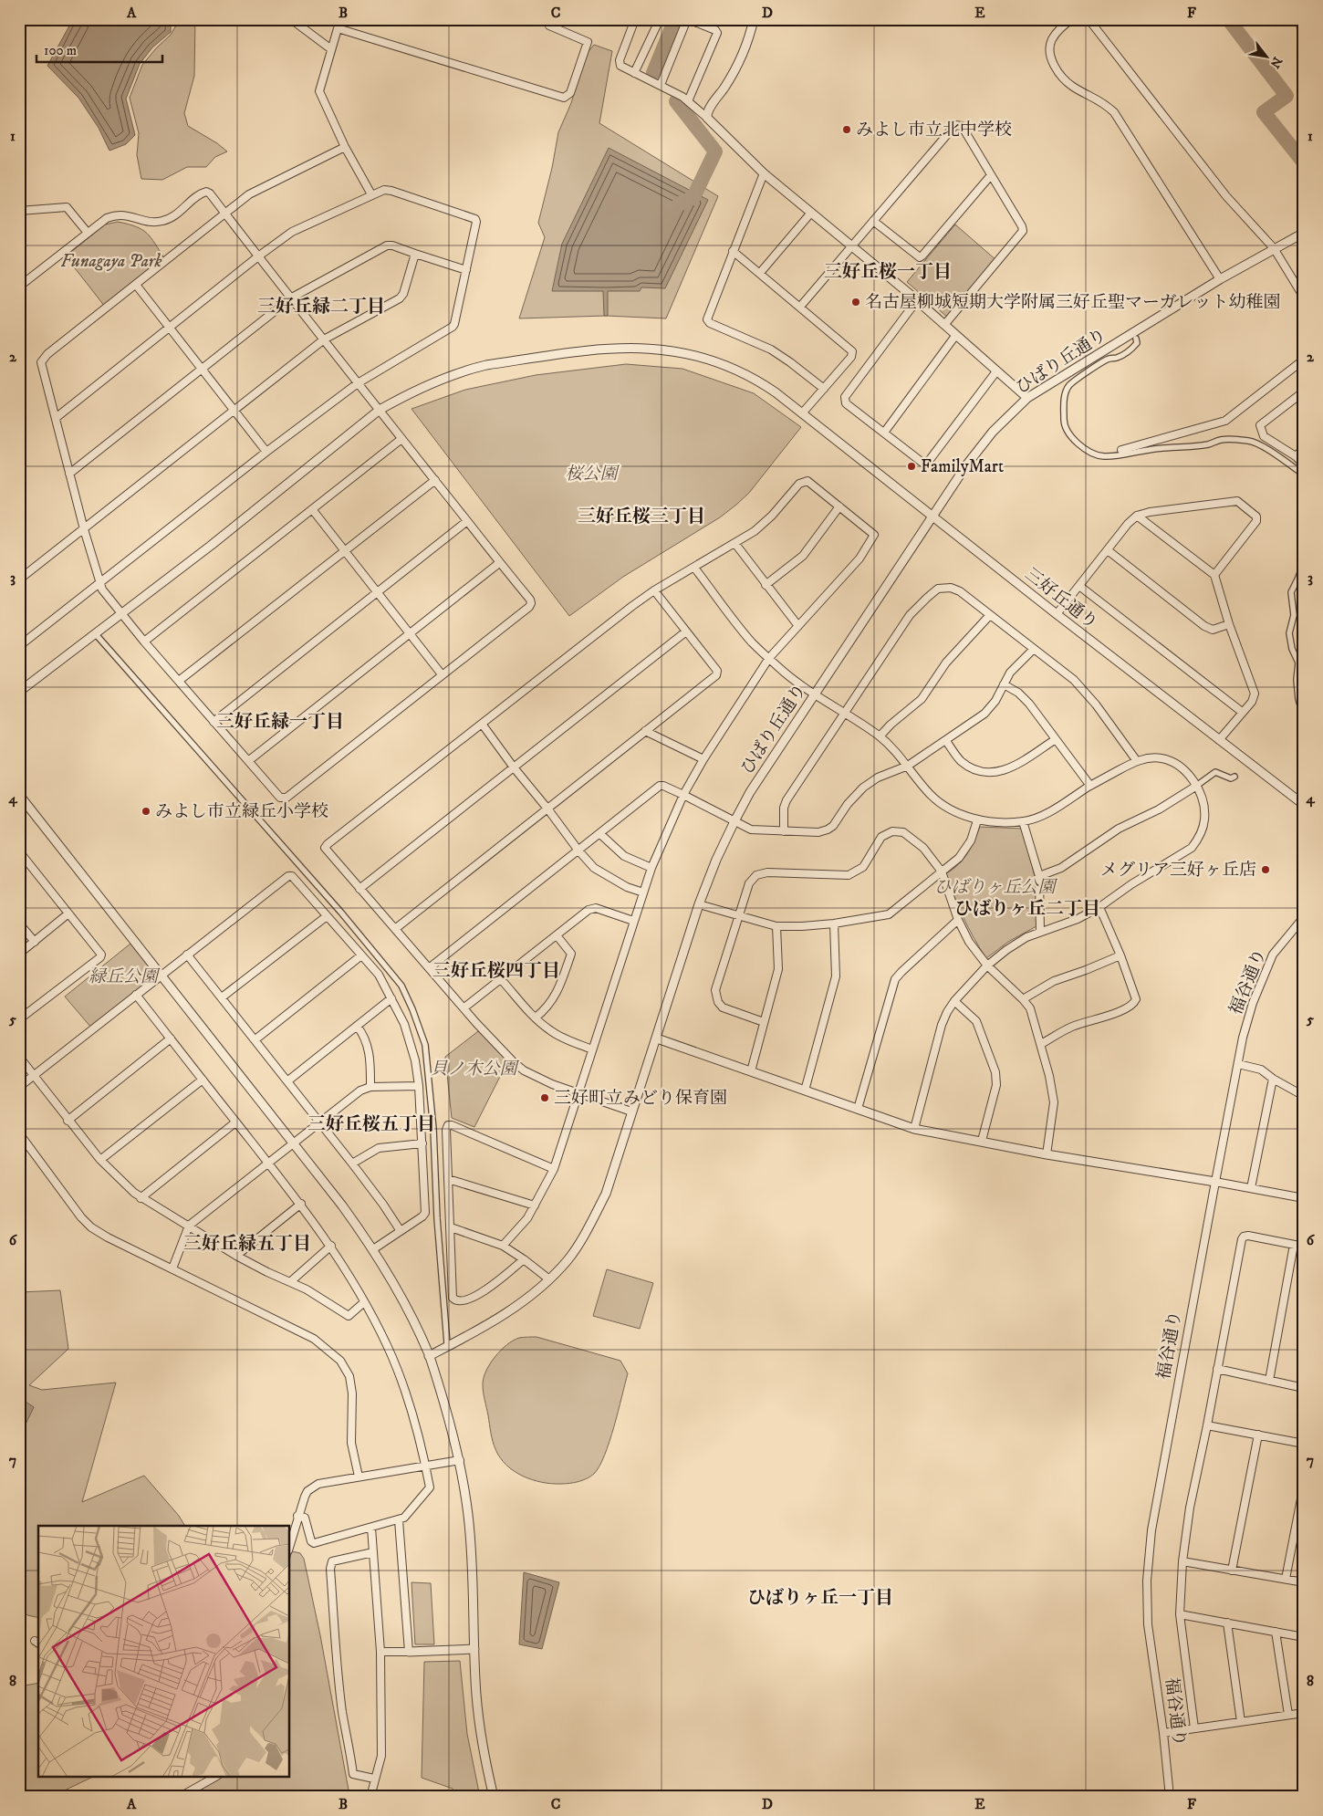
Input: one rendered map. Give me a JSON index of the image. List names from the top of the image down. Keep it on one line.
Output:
{"streets":{"street":["ひばり丘通り","三好丘通り","福谷通り"]},"crossings":[["ひばり丘通り","三好丘通り"]],"districts":["三好丘桜一丁目","三好丘緑二丁目","三好丘桜三丁目","三好丘緑一丁目","ひばりヶ丘二丁目","三好丘桜四丁目","三好丘桜五丁目","三好丘緑五丁目","ひばりヶ丘一丁目"],"parks":["Funagaya Park","桜公園","ひばりヶ丘公園","緑丘公園","貝ノ木公園"],"places":["みよし市立北中学校","名古屋柳城短期大学附属三好丘聖マーガレット幼稚園","FamilyMart","みよし市立緑丘小学校","メグリア三好ヶ丘店","三好町立みどり保育園"],"scale_bar":"100 m","north":"bottom right","grid":{"columns":["A","B","C","D","E","F"],"rows":["1","2","3","4","5","6","7","8"]}}
